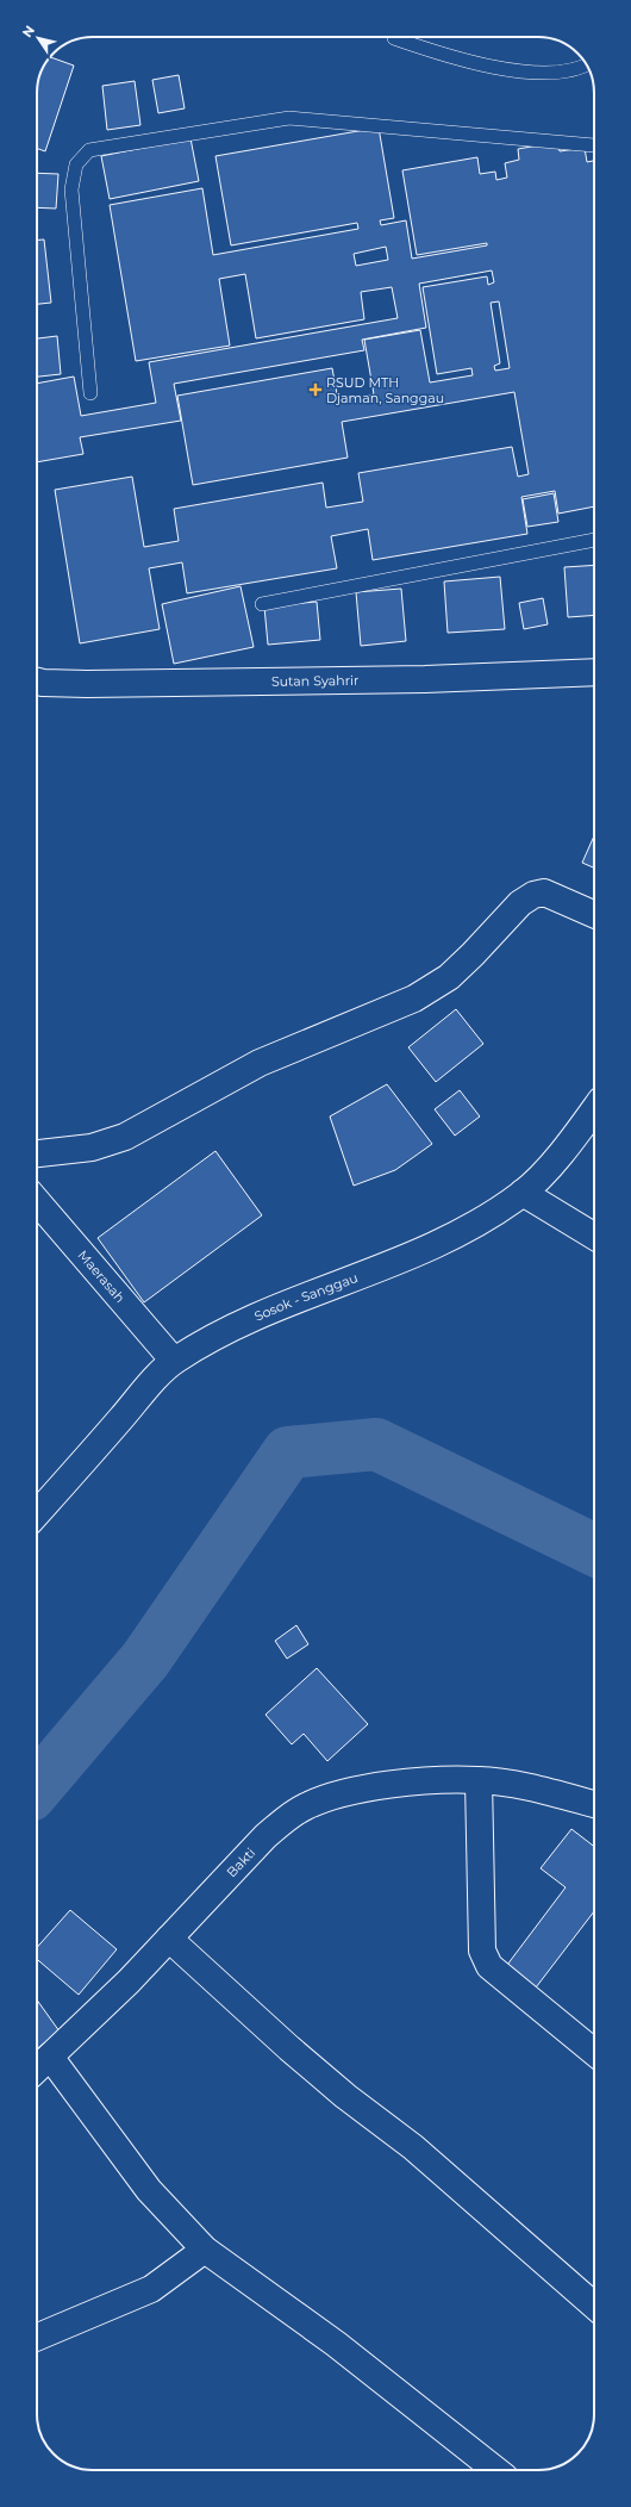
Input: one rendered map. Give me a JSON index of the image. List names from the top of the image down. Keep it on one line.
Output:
{"streets":{"main road":["Sutan Syahrir","Maerasah","Sosok - Sanggau","Bakti"]},"crossings":[["Maerasah","Sosok - Sanggau"]],"places":{"health":["RSUD MTH Djaman, Sanggau"]},"north":"top left"}
